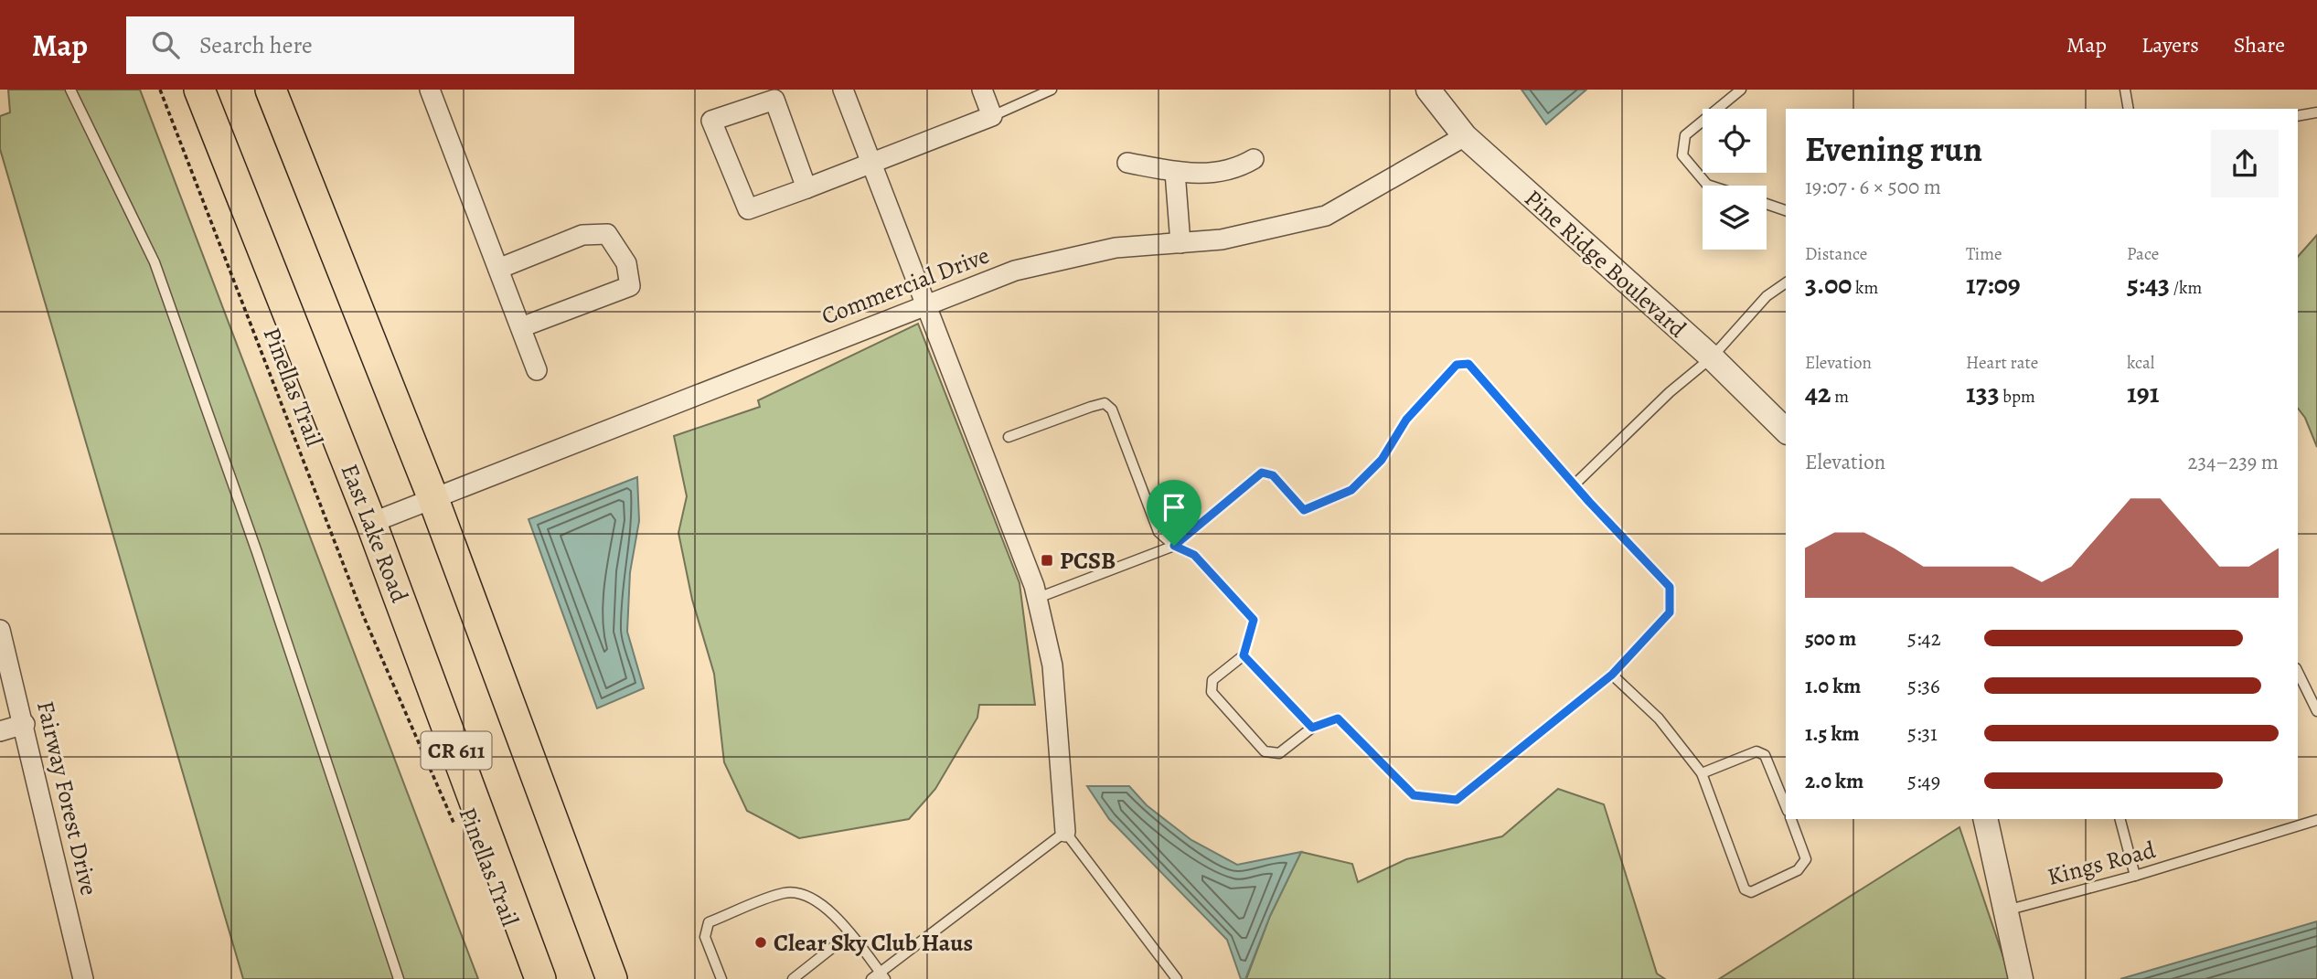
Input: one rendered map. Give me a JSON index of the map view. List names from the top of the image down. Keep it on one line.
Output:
{"streets":{"main road":["East Lake Road","CR 611"],"street":["Pine Ridge Boulevard","Commercial Drive","Fairway Forest Drive"],"lane":["Kings Road"],"path":["Pinellas Trail"]},"crossings":[["Pine Ridge Boulevard","Commercial Drive"],["Commercial Drive","East Lake Road"],["Commercial Drive","CR 611"]],"places":{"transit":["PCSB"],"other":["Clear Sky Club Haus"]},"page":{"header":"Map","search":"Search here","nav":["Map","Layers","Share"],"heading":["Evening run","19:07 · 6 × 500 m"],"stats":[["Distance","3.00 km"],["Time","17:09"],["Pace","5:43 /km"],["Elevation","42 m"],["Heart rate","133 bpm"],["kcal","191"]],"chart":["Elevation","234–239 m"],"list":[{"name":"500 m","note":"5:42"},{"name":"1.0 km","note":"5:36"},{"name":"1.5 km","note":"5:31"},{"name":"2.0 km","note":"5:49"}]}}
